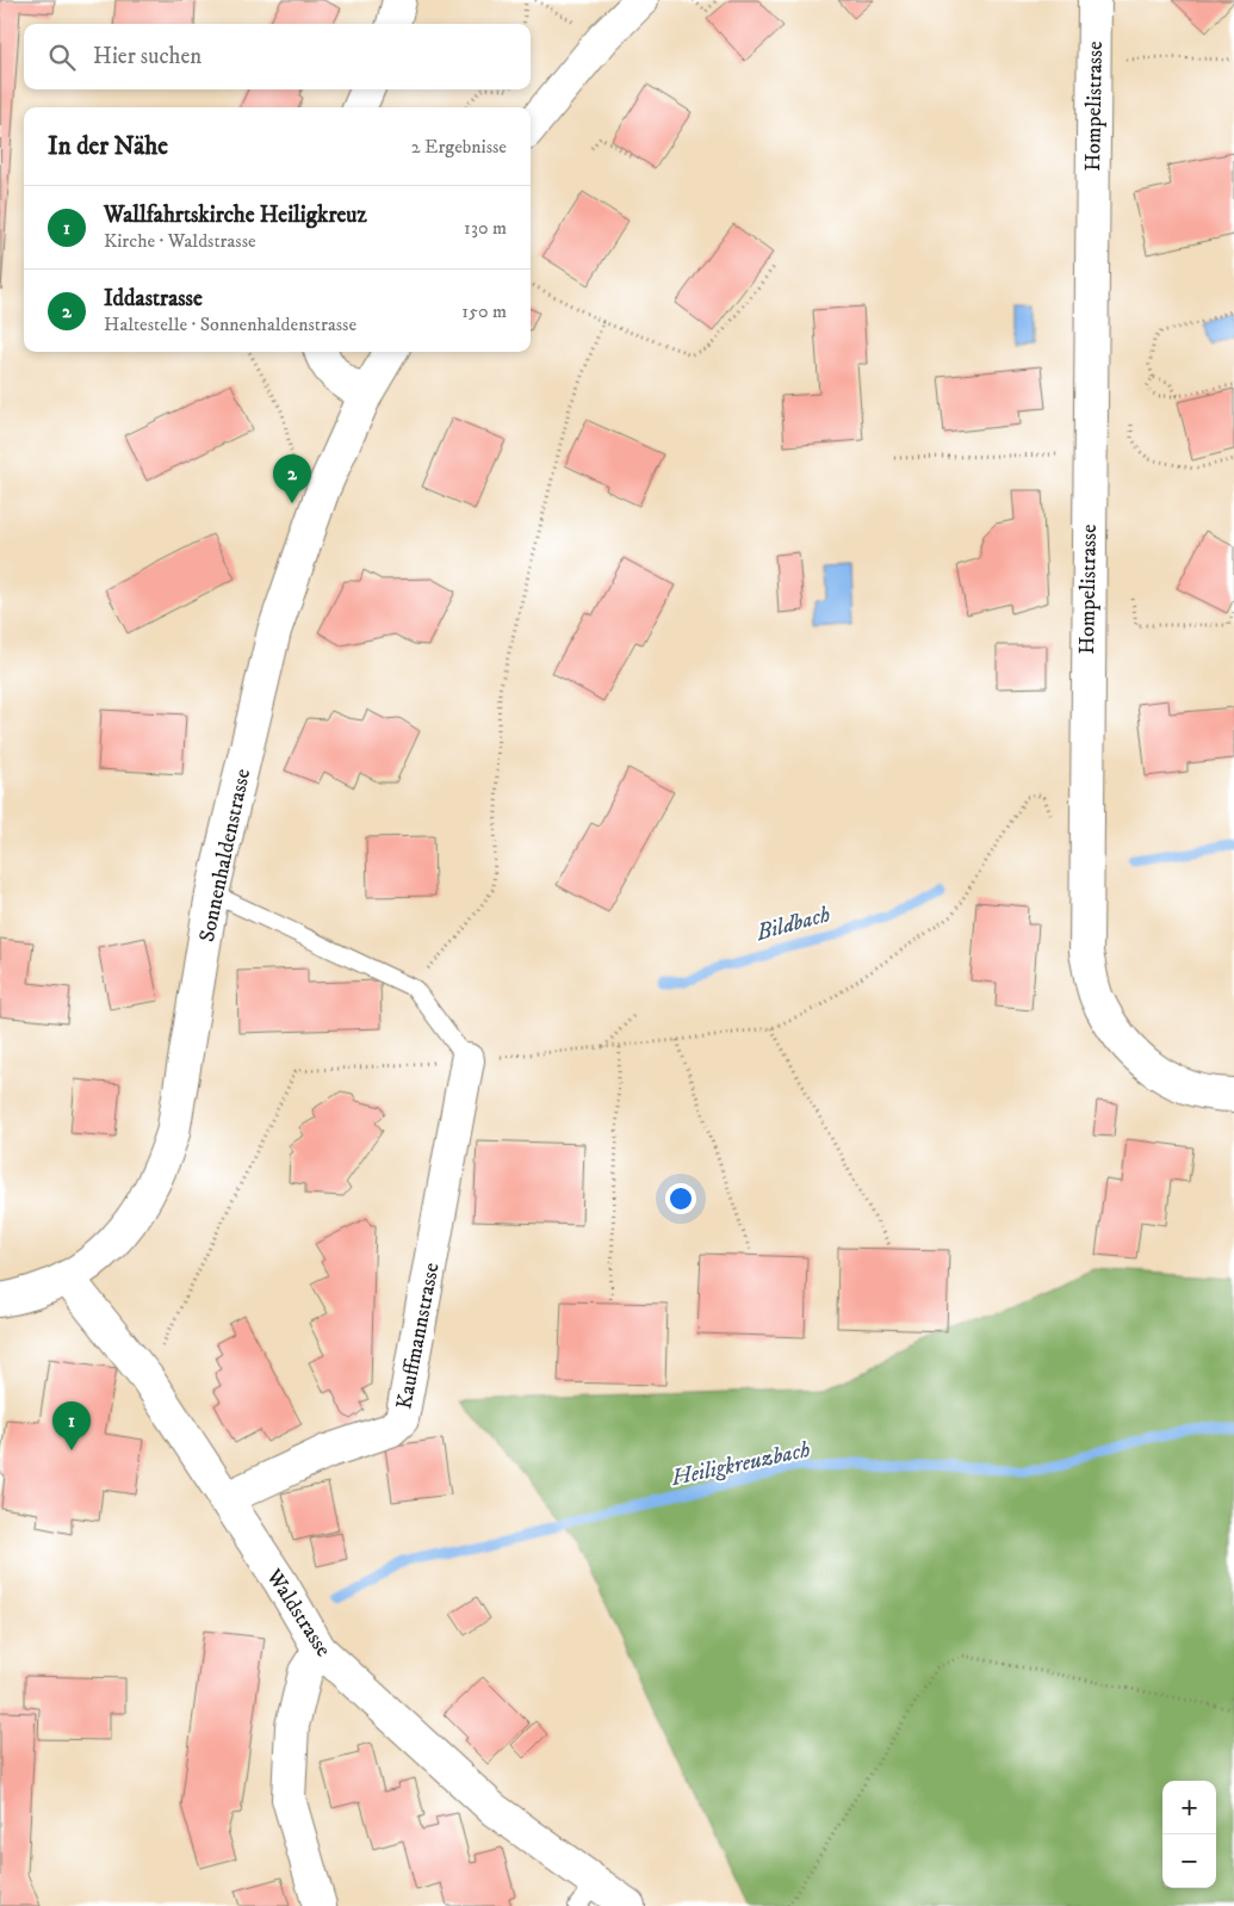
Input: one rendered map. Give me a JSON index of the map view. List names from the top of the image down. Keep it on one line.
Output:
{"streets":{"street":["Hompelistrasse","Sonnenhaldenstrasse","Kauffmannstrasse","Waldstrasse"]},"crossings":[["Sonnenhaldenstrasse","Waldstrasse"],["Kauffmannstrasse","Waldstrasse"]],"water":["Bildbach","Heiligkreuzbach"],"page":{"search":"Hier suchen","heading":["In der Nähe","2 Ergebnisse"],"list":[{"mark":"1","name":"Wallfahrtskirche Heiligkreuz","note":"Kirche · Waldstrasse","value":"130 m"},{"mark":"2","name":"Iddastrasse","note":"Haltestelle · Sonnenhaldenstrasse","value":"150 m"}],"pins":["2","1"],"map_buttons":["+","−"]}}
